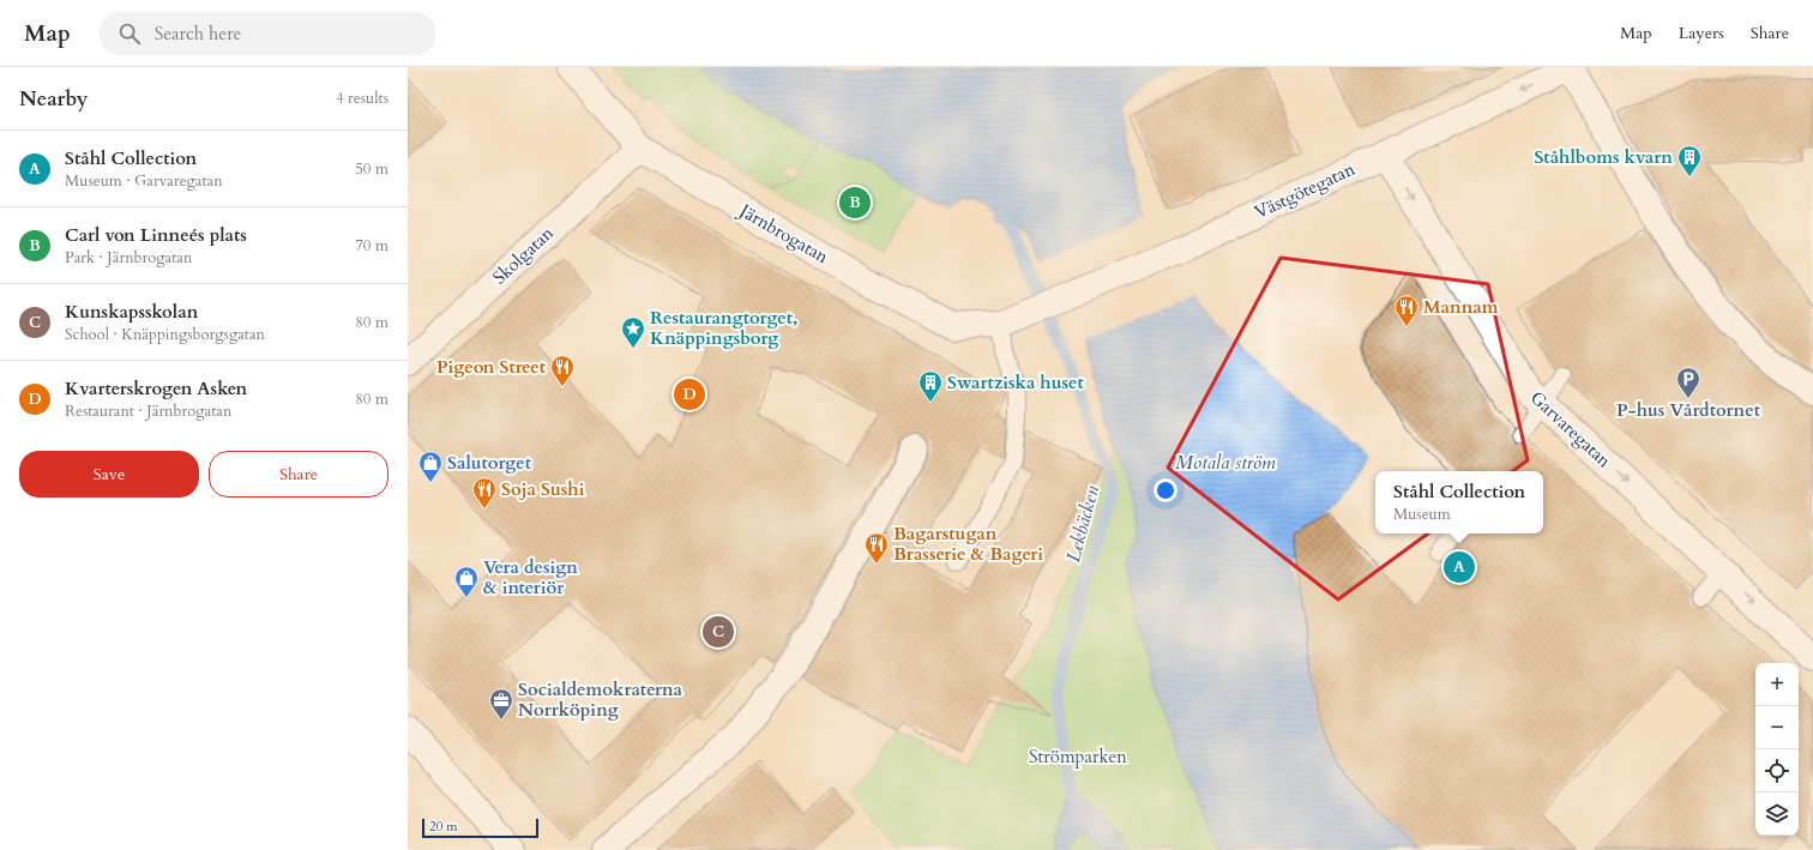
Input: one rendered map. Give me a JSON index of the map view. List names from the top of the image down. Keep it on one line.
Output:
{"streets":{"street":["Västgötegatan","Järnbrogatan","Skolgatan","Garvaregatan"]},"crossings":[["Västgötegatan","Järnbrogatan"],["Västgötegatan","Garvaregatan"],["Järnbrogatan","Skolgatan"]],"water":["Motala ström","Lekbäcken"],"parks":["Strömparken"],"places":{"building":["Ståhlboms kvarn","Swartziska huset"],"restaurant":["Mannam","Pigeon Street","Soja Sushi","Bagarstugan Brasserie & Bageri"],"place":["Restaurangtorget, Knäppingsborg"],"parking":["P-hus Vårdtornet"],"shop":["Salutorget","Vera design & interiör"],"office":["Socialdemokraterna Norrköping"]},"scale_bar":"20 m","page":{"header":"Map","search":"Search here","nav":["Map","Layers","Share"],"heading":["Nearby","4 results"],"list":[{"mark":"A","name":"Ståhl Collection","note":"Museum · Garvaregatan","value":"50 m"},{"mark":"B","name":"Carl von Linneés plats","note":"Park · Järnbrogatan","value":"70 m"},{"mark":"C","name":"Kunskapsskolan","note":"School · Knäppingsborgsgatan","value":"80 m"},{"mark":"D","name":"Kvarterskrogen Asken","note":"Restaurant · Järnbrogatan","value":"80 m"}],"pins":["B","D","A","C"],"buttons":["Save","Share"],"popup":["Ståhl Collection","Museum"],"map_buttons":["+","−"],"scale":"20 m"}}
